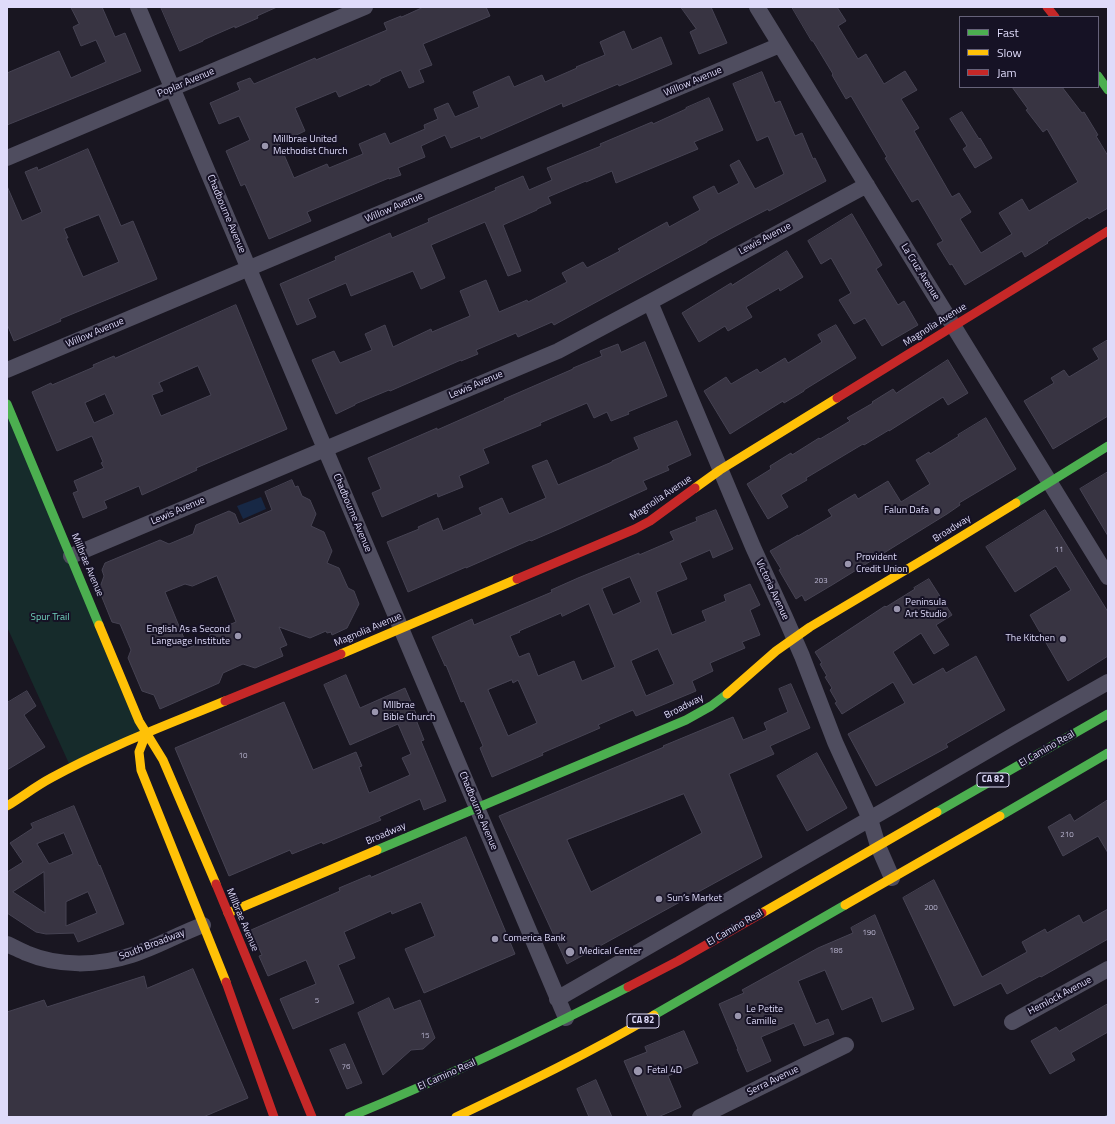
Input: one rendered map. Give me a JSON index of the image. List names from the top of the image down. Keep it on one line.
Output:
{"streets":{"main road":["Magnolia Avenue","Broadway","Millbrae Avenue","El Camino Real","CA 82"],"street":["Willow Avenue","Poplar Avenue","Chadbourne Avenue","Lewis Avenue","La Cruz Avenue","Victoria Avenue","South Broadway","Hemlock Avenue","Serra Avenue"]},"crossings":[["Willow Avenue","Chadbourne Avenue"],["Willow Avenue","La Cruz Avenue"],["Poplar Avenue","Chadbourne Avenue"],["Chadbourne Avenue","Lewis Avenue"],["Chadbourne Avenue","Magnolia Avenue"],["Chadbourne Avenue","Broadway"],["Chadbourne Avenue","El Camino Real"],["Lewis Avenue","La Cruz Avenue"],["Lewis Avenue","Millbrae Avenue"],["Lewis Avenue","Victoria Avenue"],["La Cruz Avenue","Magnolia Avenue"],["La Cruz Avenue","Broadway"],["Magnolia Avenue","Millbrae Avenue"],["Magnolia Avenue","Victoria Avenue"],["Broadway","Millbrae Avenue"],["Broadway","Victoria Avenue"],["Victoria Avenue","El Camino Real"],["Victoria Avenue","CA 82"]],"parks":["Spur Trail"],"places":["Millbrae United Methodist Church","Falun Dafa","Provident Credit Union","Peninsula Art Studio","English As a Second Language Institute","The Kitchen","Mllbrae Bible Church","Sun’s Market","Comerica Bank","Medical Center","Le Petite Camille","Fetal 4D"],"house_numbers":["11","203","10","210","200","190","186","5","15","76"],"legend":["Fast","Slow","Jam"]}
